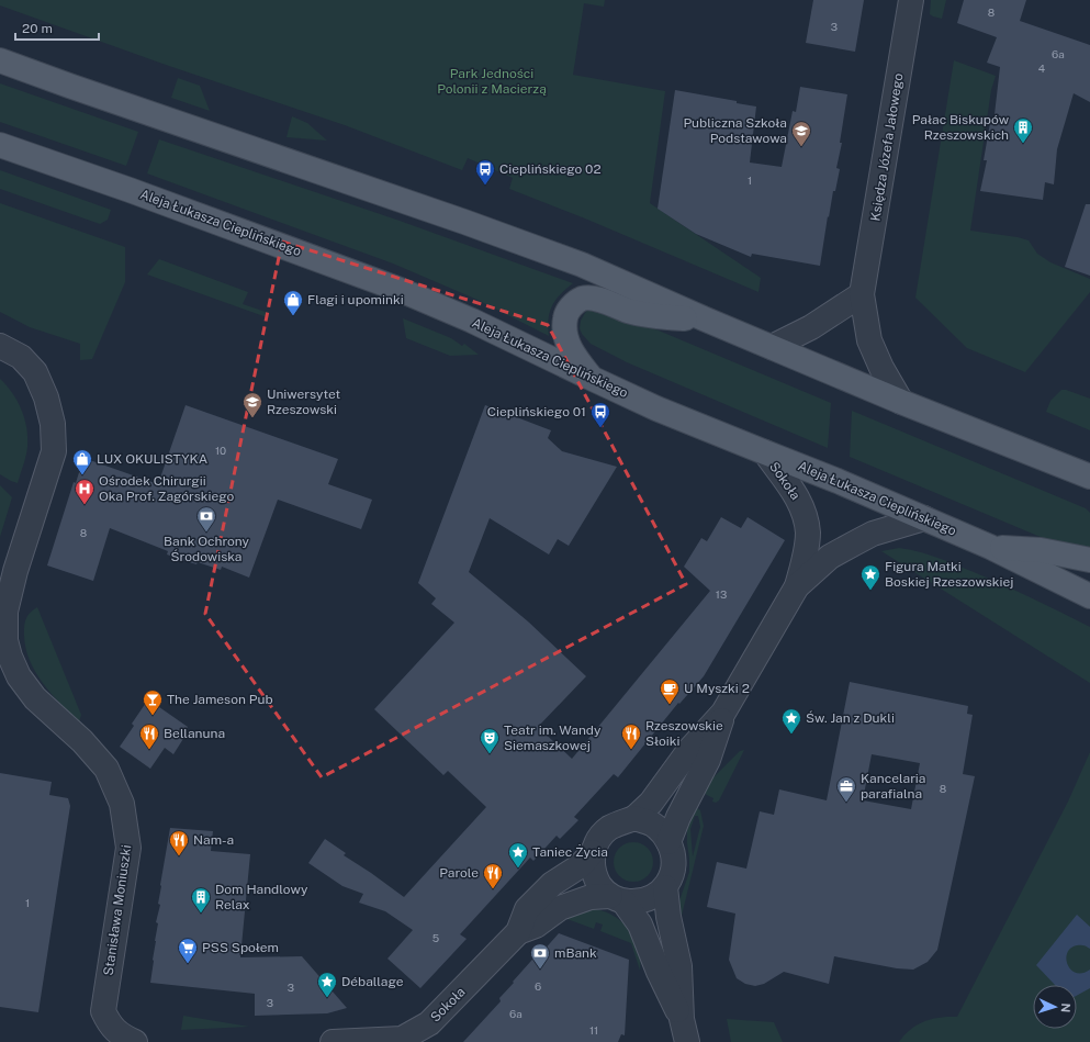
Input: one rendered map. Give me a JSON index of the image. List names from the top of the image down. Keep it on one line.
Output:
{"streets":{"main road":["Aleja Łukasza Cieplińskiego"],"street":["Księdza Józefa Jałowego","Sokoła","Stanisława Moniuszki"]},"crossings":[["Aleja Łukasza Cieplińskiego","Sokoła"]],"parks":["Park Jedności Polonii z Macierzą"],"places":{"building":["Pałac Biskupów Rzeszowskich","Dom Handlowy Relax"],"school or university":["Publiczna Szkoła Podstawowa","Uniwersytet Rzeszowski"],"bus stop":["Cieplińskiego 02","Cieplińskiego 01"],"shop":["Flagi i upominki","LUX OKULISTYKA"],"hospital":["Ośrodek Chirurgii Oka Prof. Zagórskiego"],"bank":["Bank Ochrony Środowiska","mBank"],"place":["Figura Matki Boskiej Rzeszowskiej","Św. Jan z Dukli","Taniec Życia","Déballage"],"cafe":["U Myszki 2"],"bar":["The Jameson Pub"],"restaurant":["Bellanuna","Rzeszowskie Słoiki","Nam-a","Parole"],"theatre":["Teatr im. Wandy Siemaszkowej"],"office":["Kancelaria parafialna"],"supermarket":["PSS Społem"]},"house_numbers":["8","3","6a","4","1","10","8","13","8","1","5","6","3","3","6a","11"],"scale_bar":"20 m","north":"right"}
